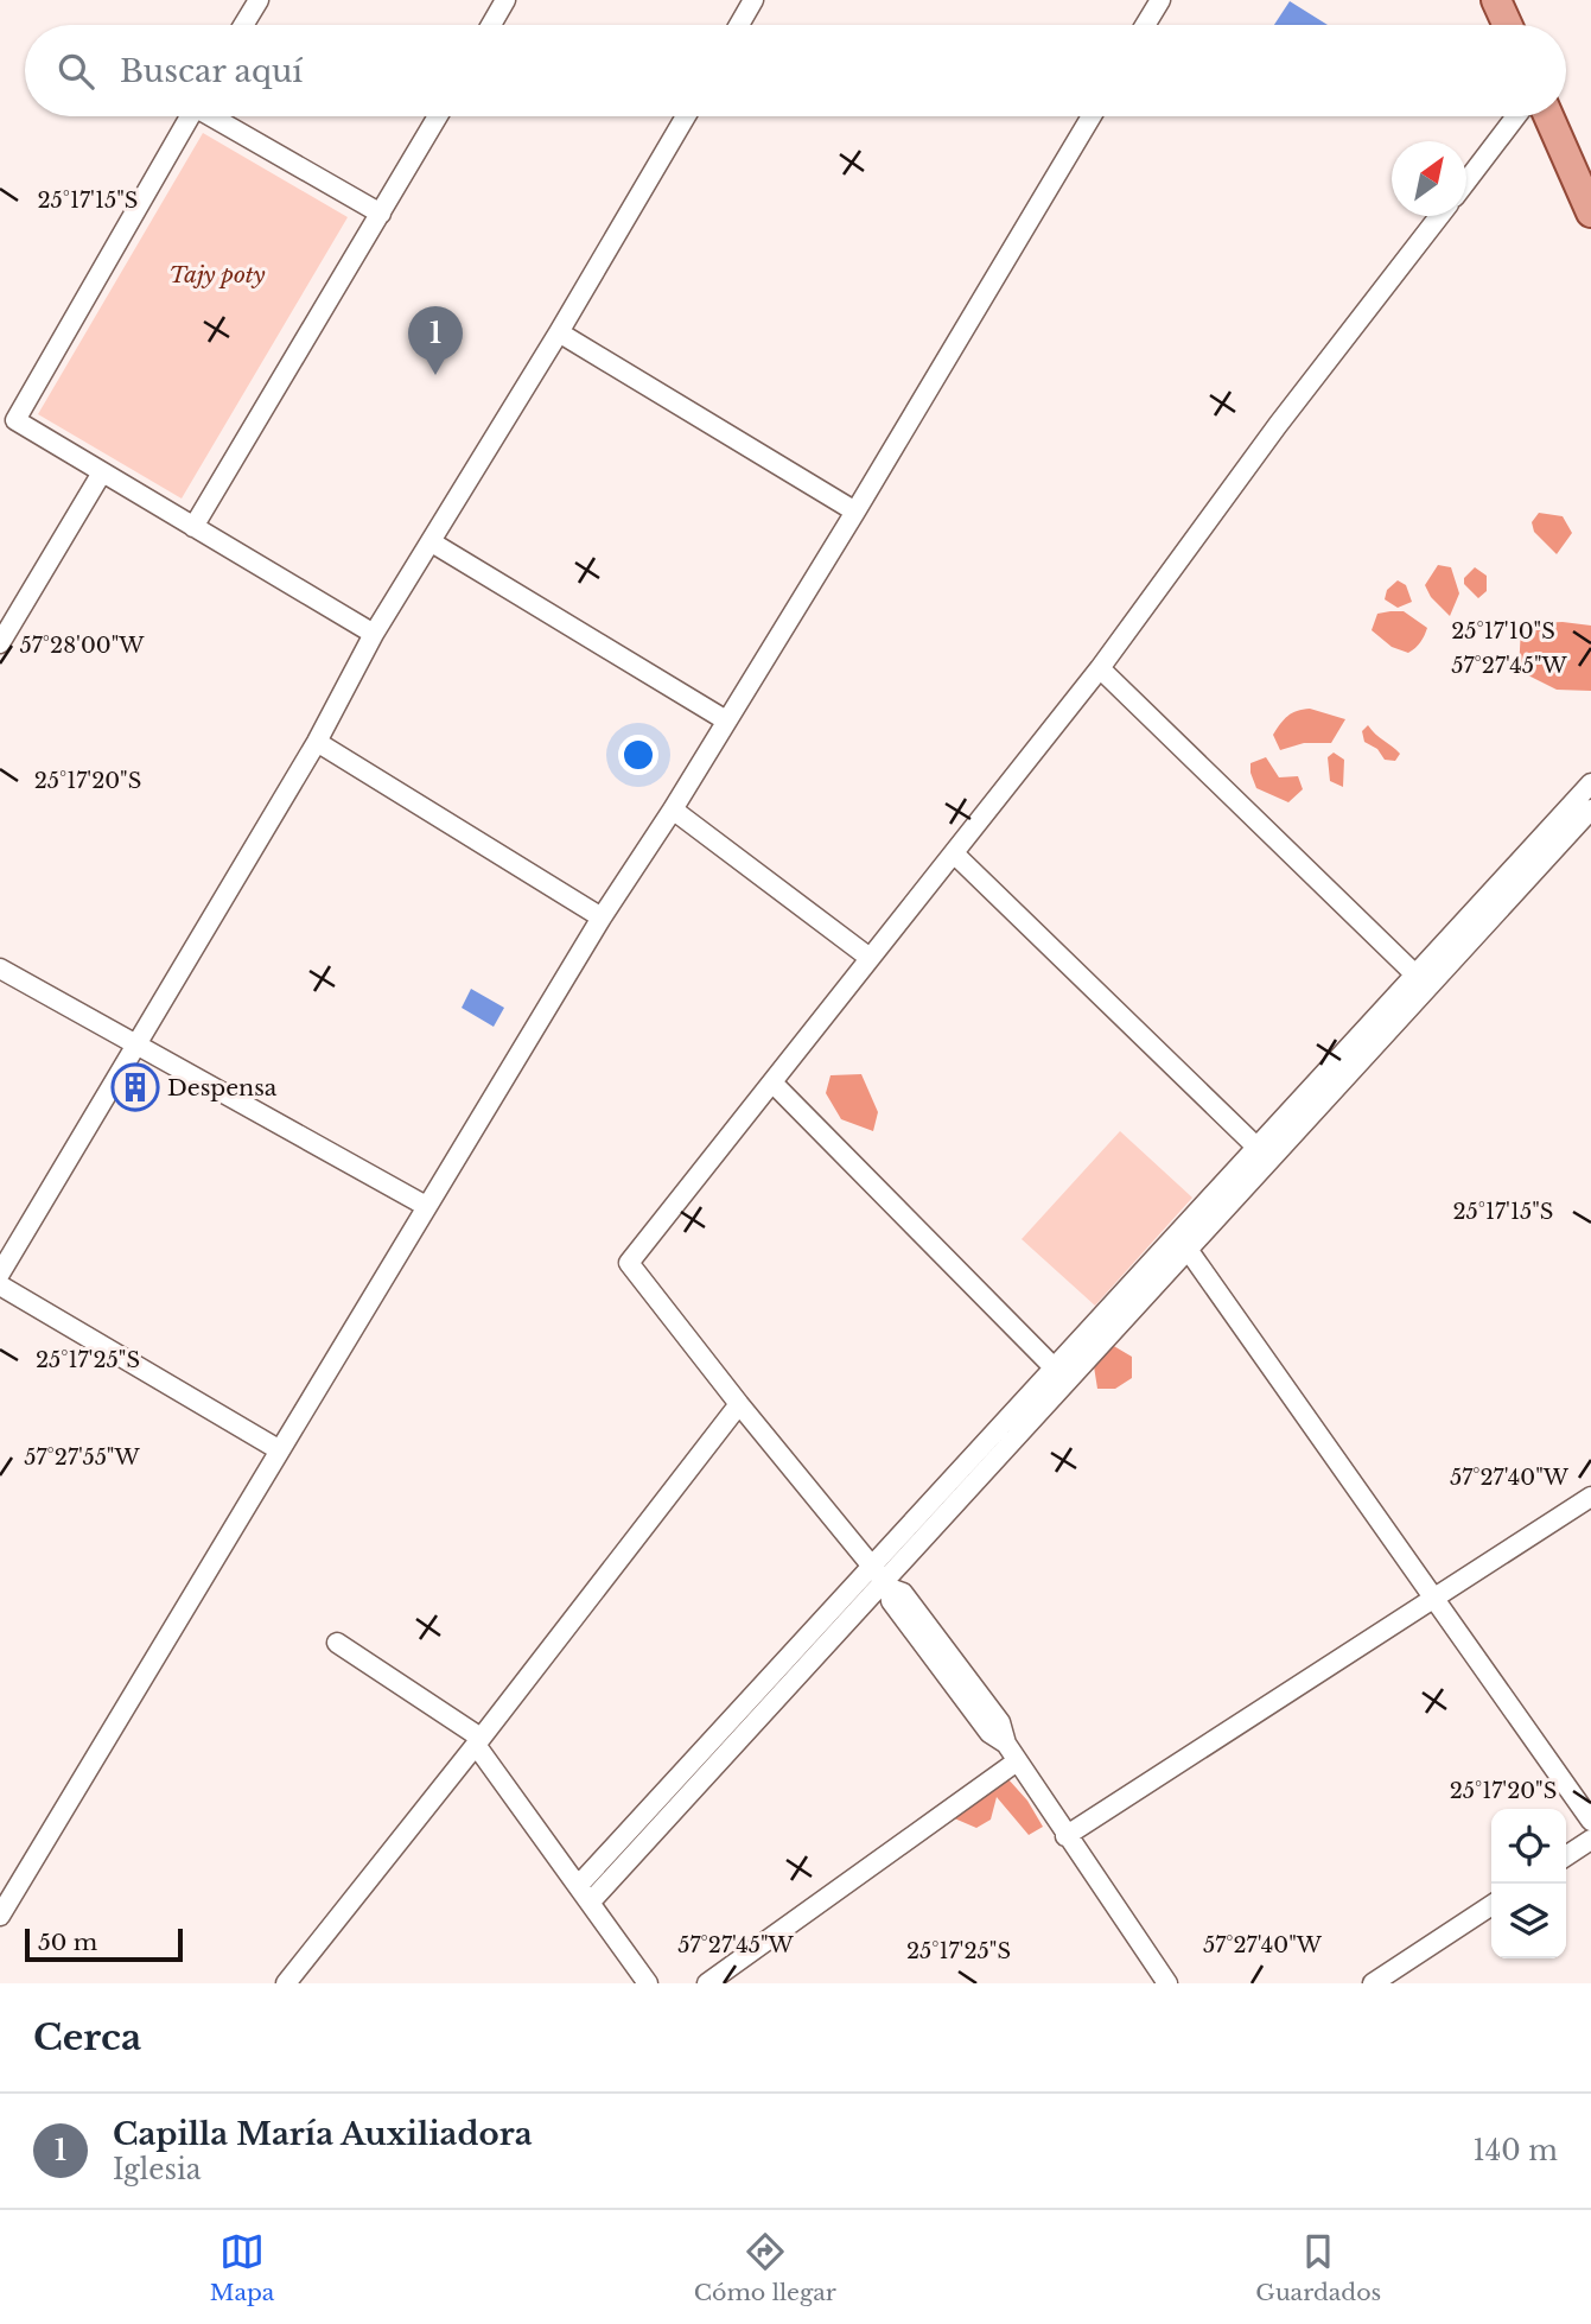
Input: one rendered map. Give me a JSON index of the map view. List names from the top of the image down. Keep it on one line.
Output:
{"parks":["Tajy poty"],"places":{"building":["Despensa"]},"scale_bar":"50 m","north":"top right","page":{"search":"Buscar aquí","pins":"1","scale":"50 m","heading":"Cerca","list":[{"mark":"1","name":"Capilla María Auxiliadora","note":"Iglesia","value":"140 m"}],"nav":["Mapa","Cómo llegar","Guardados"]},"coordinates":["25°17'15\"S","25°17'10\"S","57°28'00\"W","57°27'45\"W","25°17'20\"S","25°17'25\"S","57°27'55\"W","57°27'40\"W"]}
